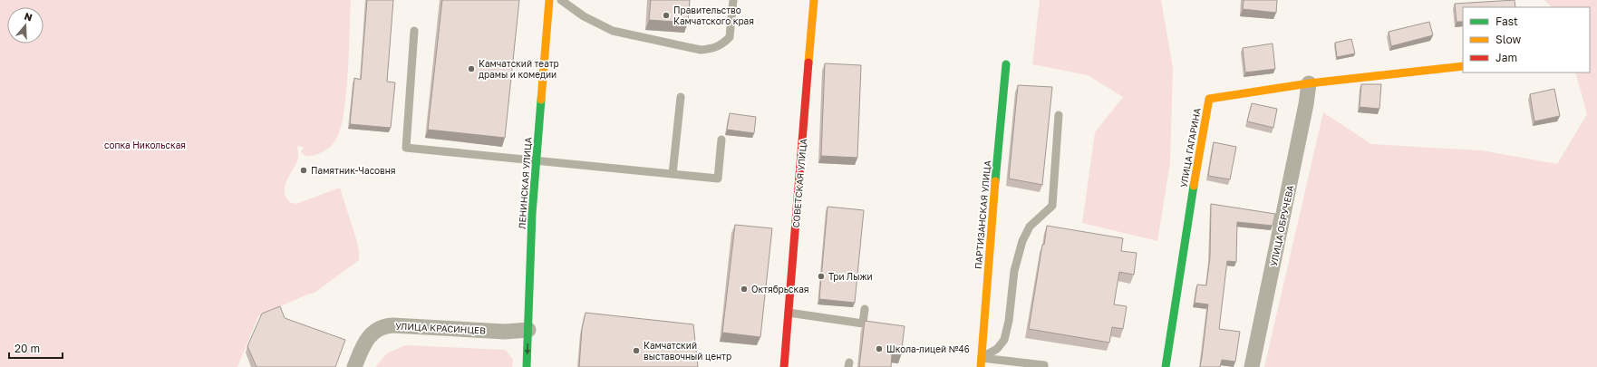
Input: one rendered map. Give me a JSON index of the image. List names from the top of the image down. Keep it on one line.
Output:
{"streets":{"street":["УЛИЦА ГАГАРИНА","ЛЕНИНСКАЯ УЛИЦА","СОВЕТСКАЯ УЛИЦА","ПАРТИЗАНСКАЯ УЛИЦА","УЛИЦА ОБРУЧЕВА","УЛИЦА КРАСИНЦЕВ"]},"crossings":[["УЛИЦА ГАГАРИНА","УЛИЦА ОБРУЧЕВА"],["ЛЕНИНСКАЯ УЛИЦА","УЛИЦА КРАСИНЦЕВ"]],"parks":["сопка Никольская"],"places":["Правительство Камчатского края","Камчатский театр драмы и комедии","Памятник-Часовня","Три Лыжи","Октябрьская","Школа-лицей №46","Камчатский выставочный центр"],"legend":["Fast","Slow","Jam"],"scale_bar":"20 m","north":"top"}
